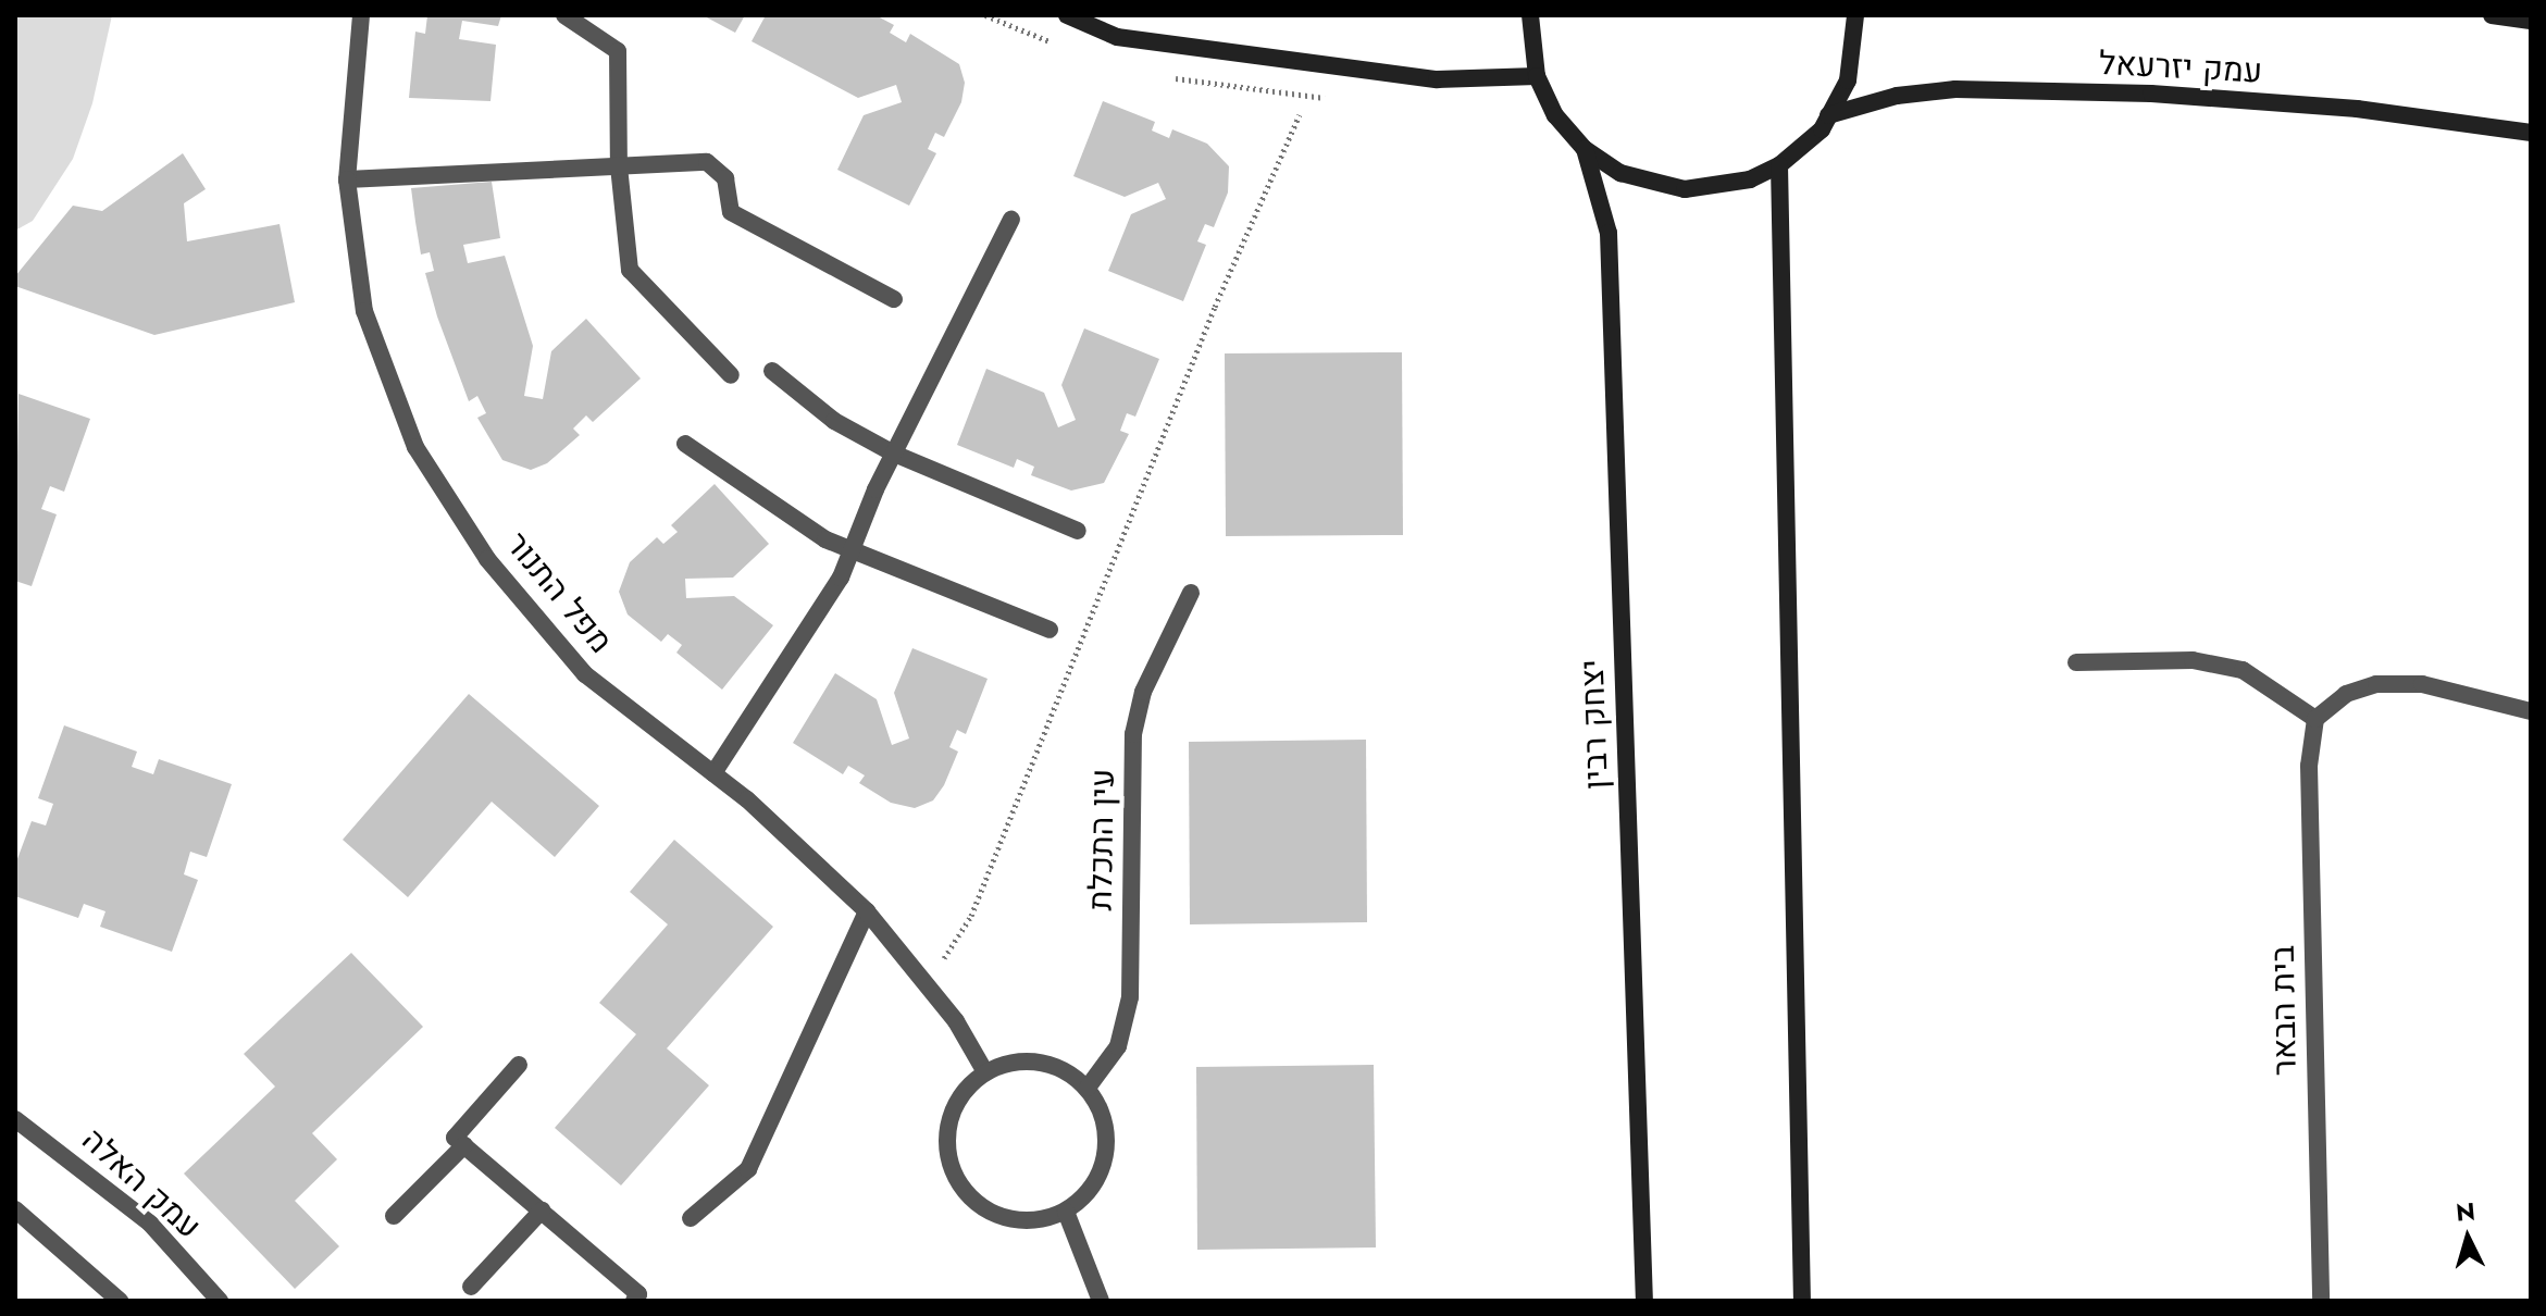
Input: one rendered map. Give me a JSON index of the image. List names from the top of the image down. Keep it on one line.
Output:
{"streets":{"main road":["עמק יזרעאל","יצחק רבין"],"street":["מפל התנור","עין התכלת","בית הבאר","עמק האלה"]},"crossings":[["מפל התנור","עין התכלת"]],"north":"top"}
